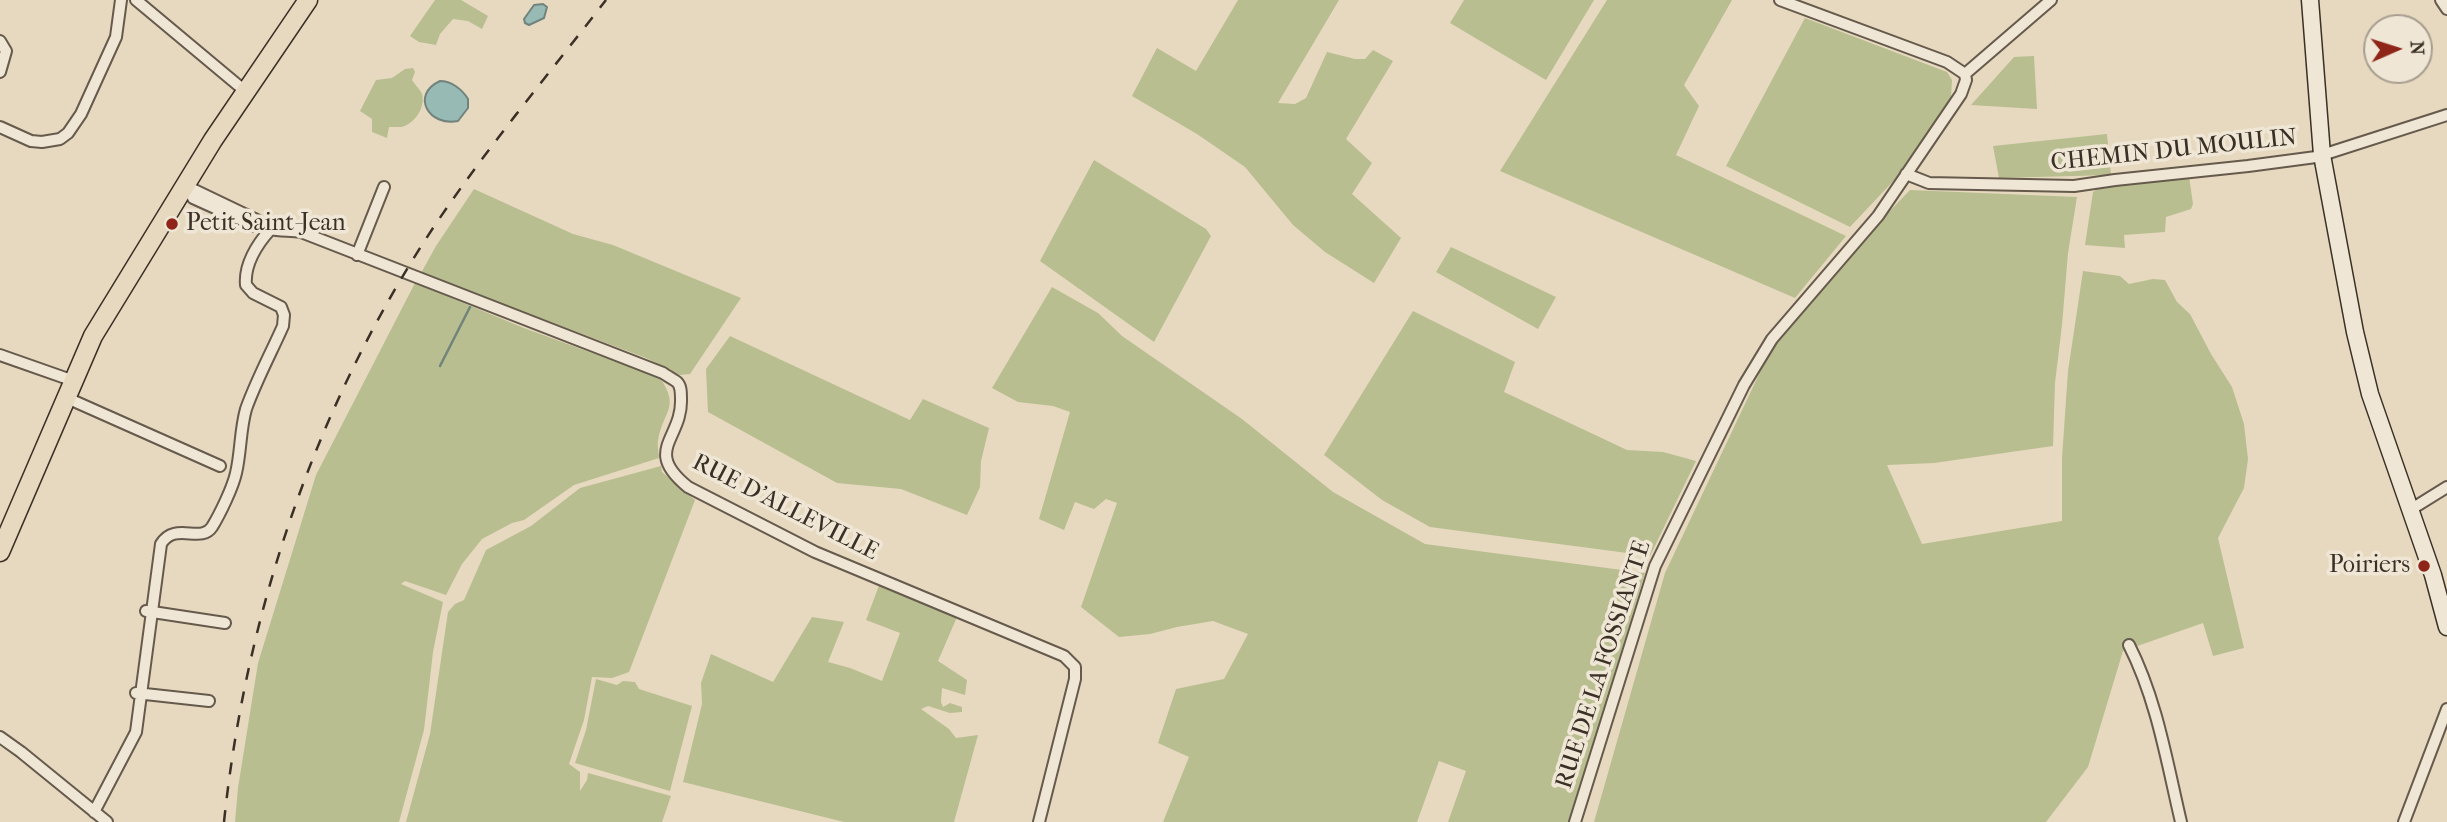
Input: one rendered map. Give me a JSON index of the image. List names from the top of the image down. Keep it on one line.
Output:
{"streets":{"street":["CHEMIN DU MOULIN","RUE D'ALLEVILLE","RUE DE LA FOSSIANTE"]},"crossings":[["CHEMIN DU MOULIN","RUE DE LA FOSSIANTE"]],"places":["Petit Saint-Jean","Poiriers"],"north":"right"}
